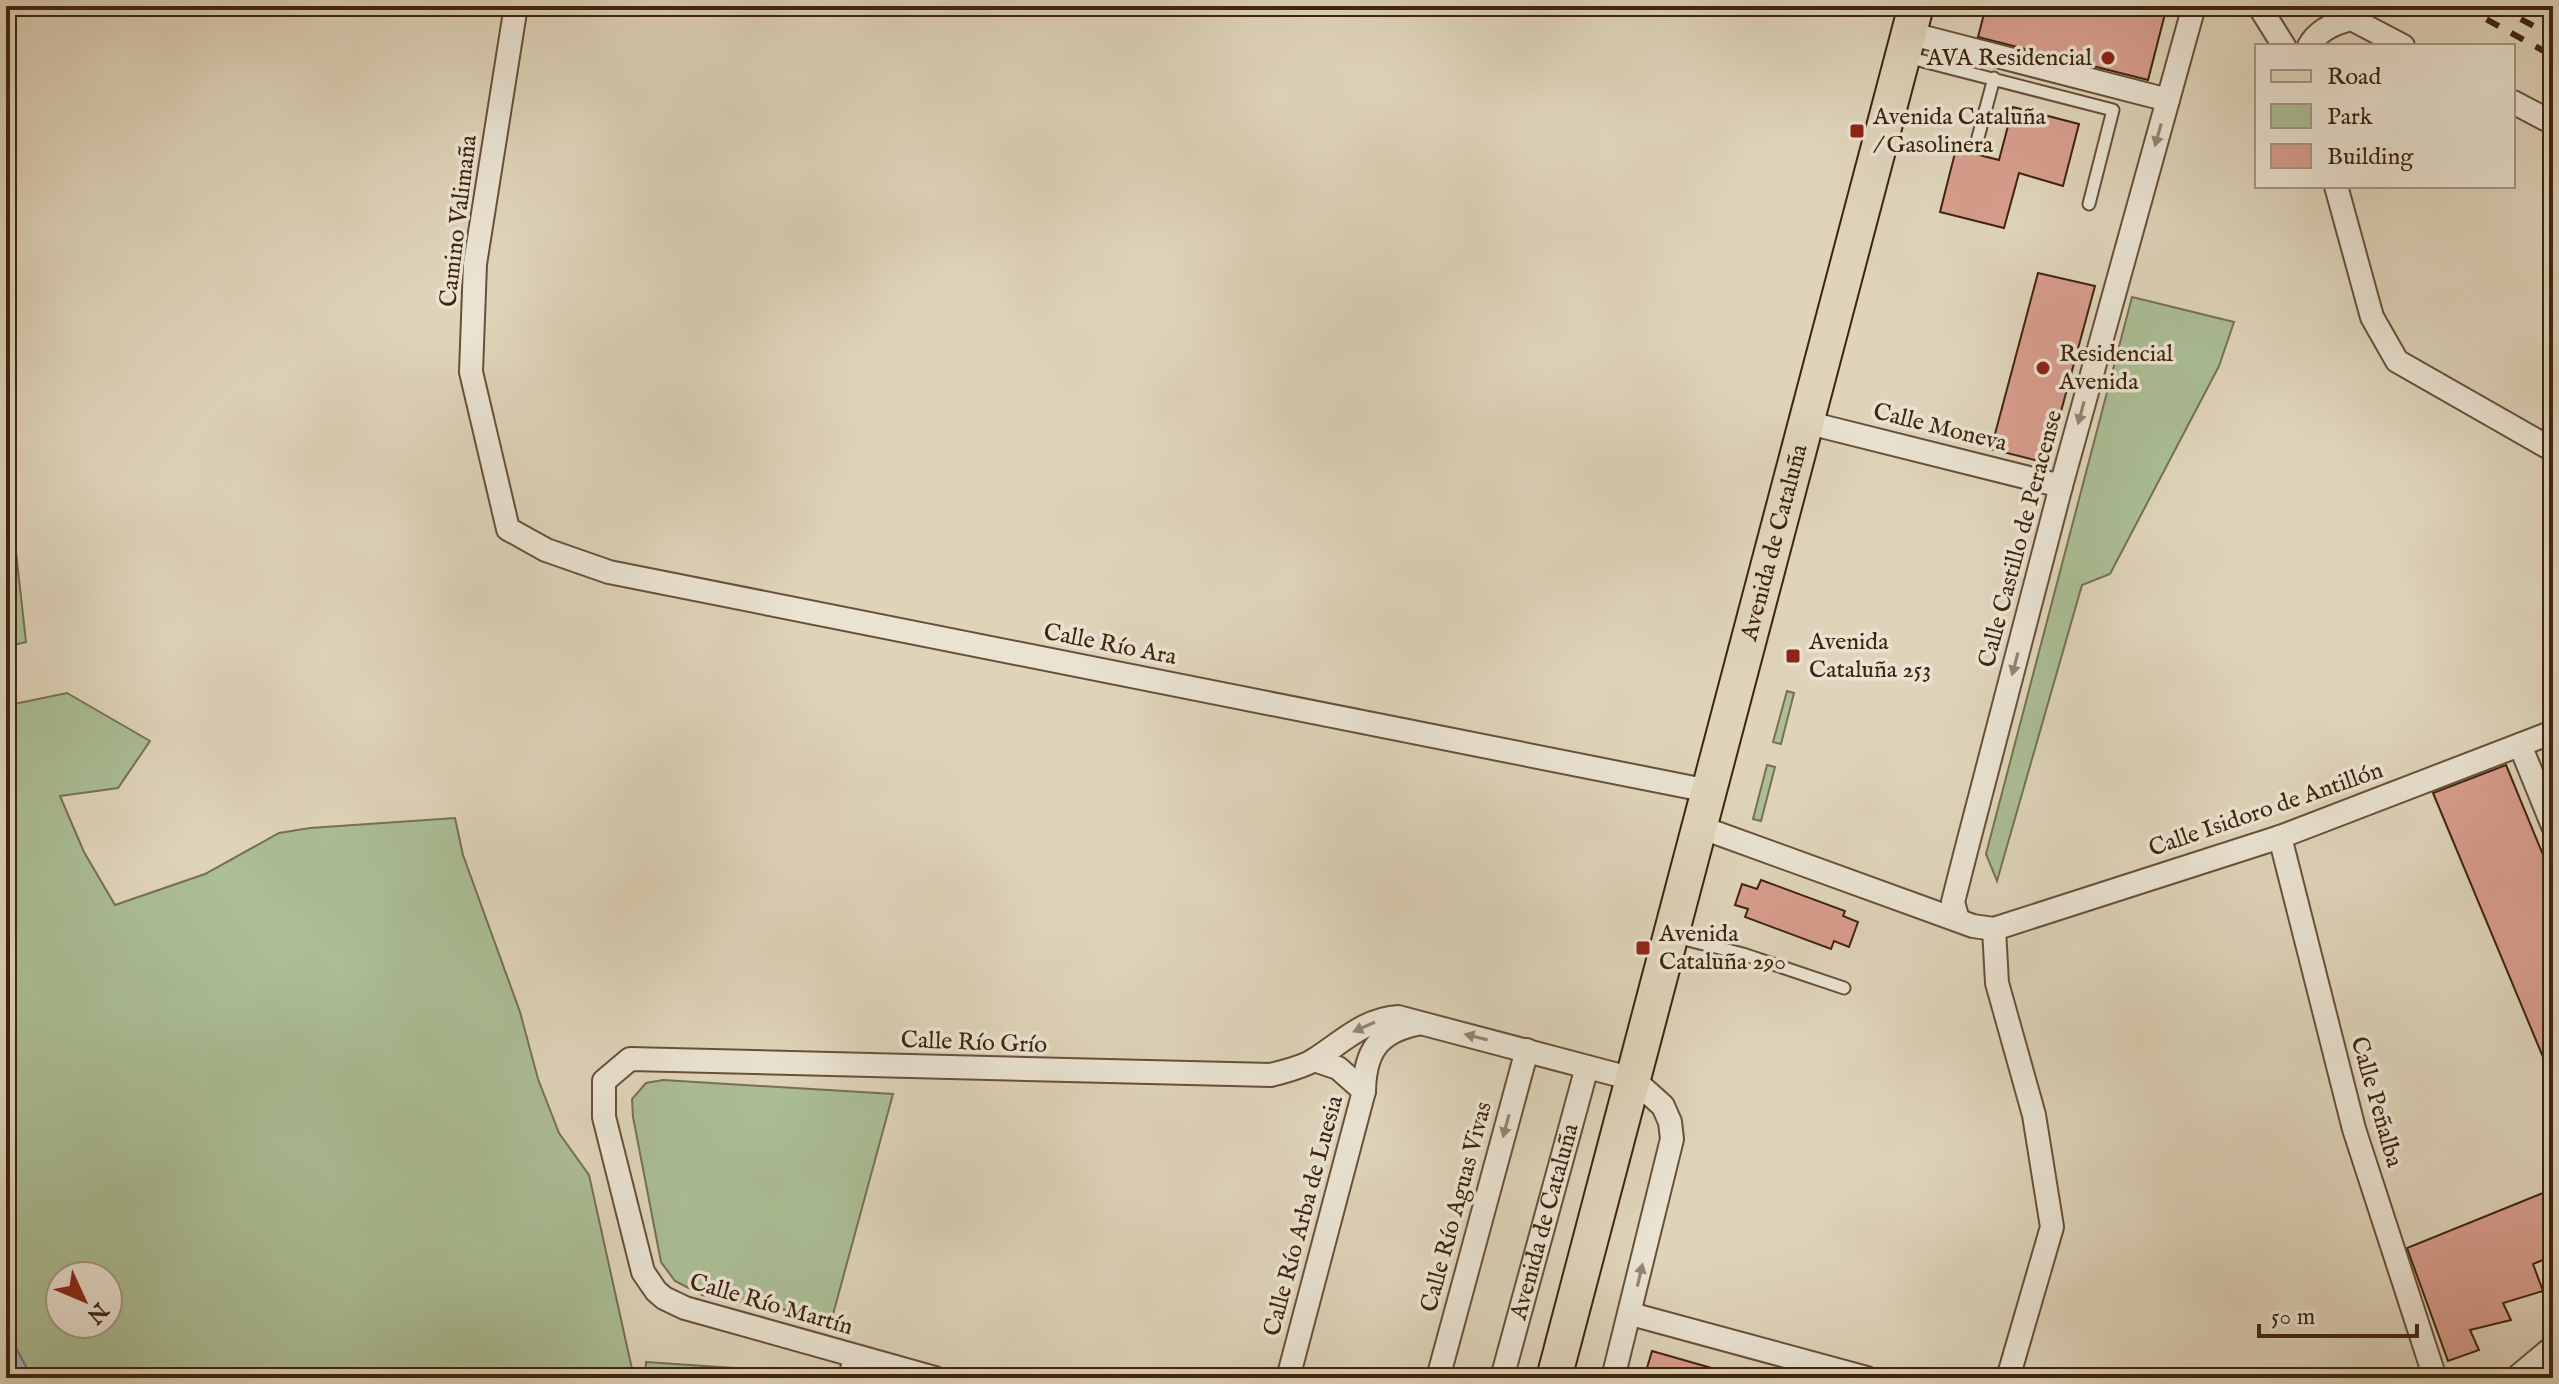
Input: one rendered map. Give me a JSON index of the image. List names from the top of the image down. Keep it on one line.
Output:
{"streets":{"main road":["Avenida de Cataluña"],"street":["Camino Valimaña","Calle Moneva","Calle Castillo de Peracense","Calle Río Ara","Calle Isidoro de Antillón","Calle Río Grío","Calle Peñalba","Calle Río Aguas Vivas","Calle Río Arba de Luesia","Calle Río Martín"]},"crossings":[["Camino Valimaña","Calle Río Ara"],["Calle Moneva","Calle Castillo de Peracense"],["Calle Moneva","Avenida de Cataluña"],["Avenida de Cataluña","Calle Río Ara"],["Avenida de Cataluña","Calle Río Grío"],["Calle Isidoro de Antillón","Calle Peñalba"],["Calle Río Grío","Calle Río Aguas Vivas"],["Calle Río Grío","Calle Río Martín"]],"one_way":["Calle Castillo de Peracense","Calle Río Aguas Vivas"],"places":{"other":["AVA Residencial","Residencial Avenida"],"transit":["Avenida Cataluña / Gasolinera","Avenida Cataluña 253","Avenida Cataluña 290"]},"legend":["Road","Park","Building"],"scale_bar":"50 m","north":"bottom right"}
